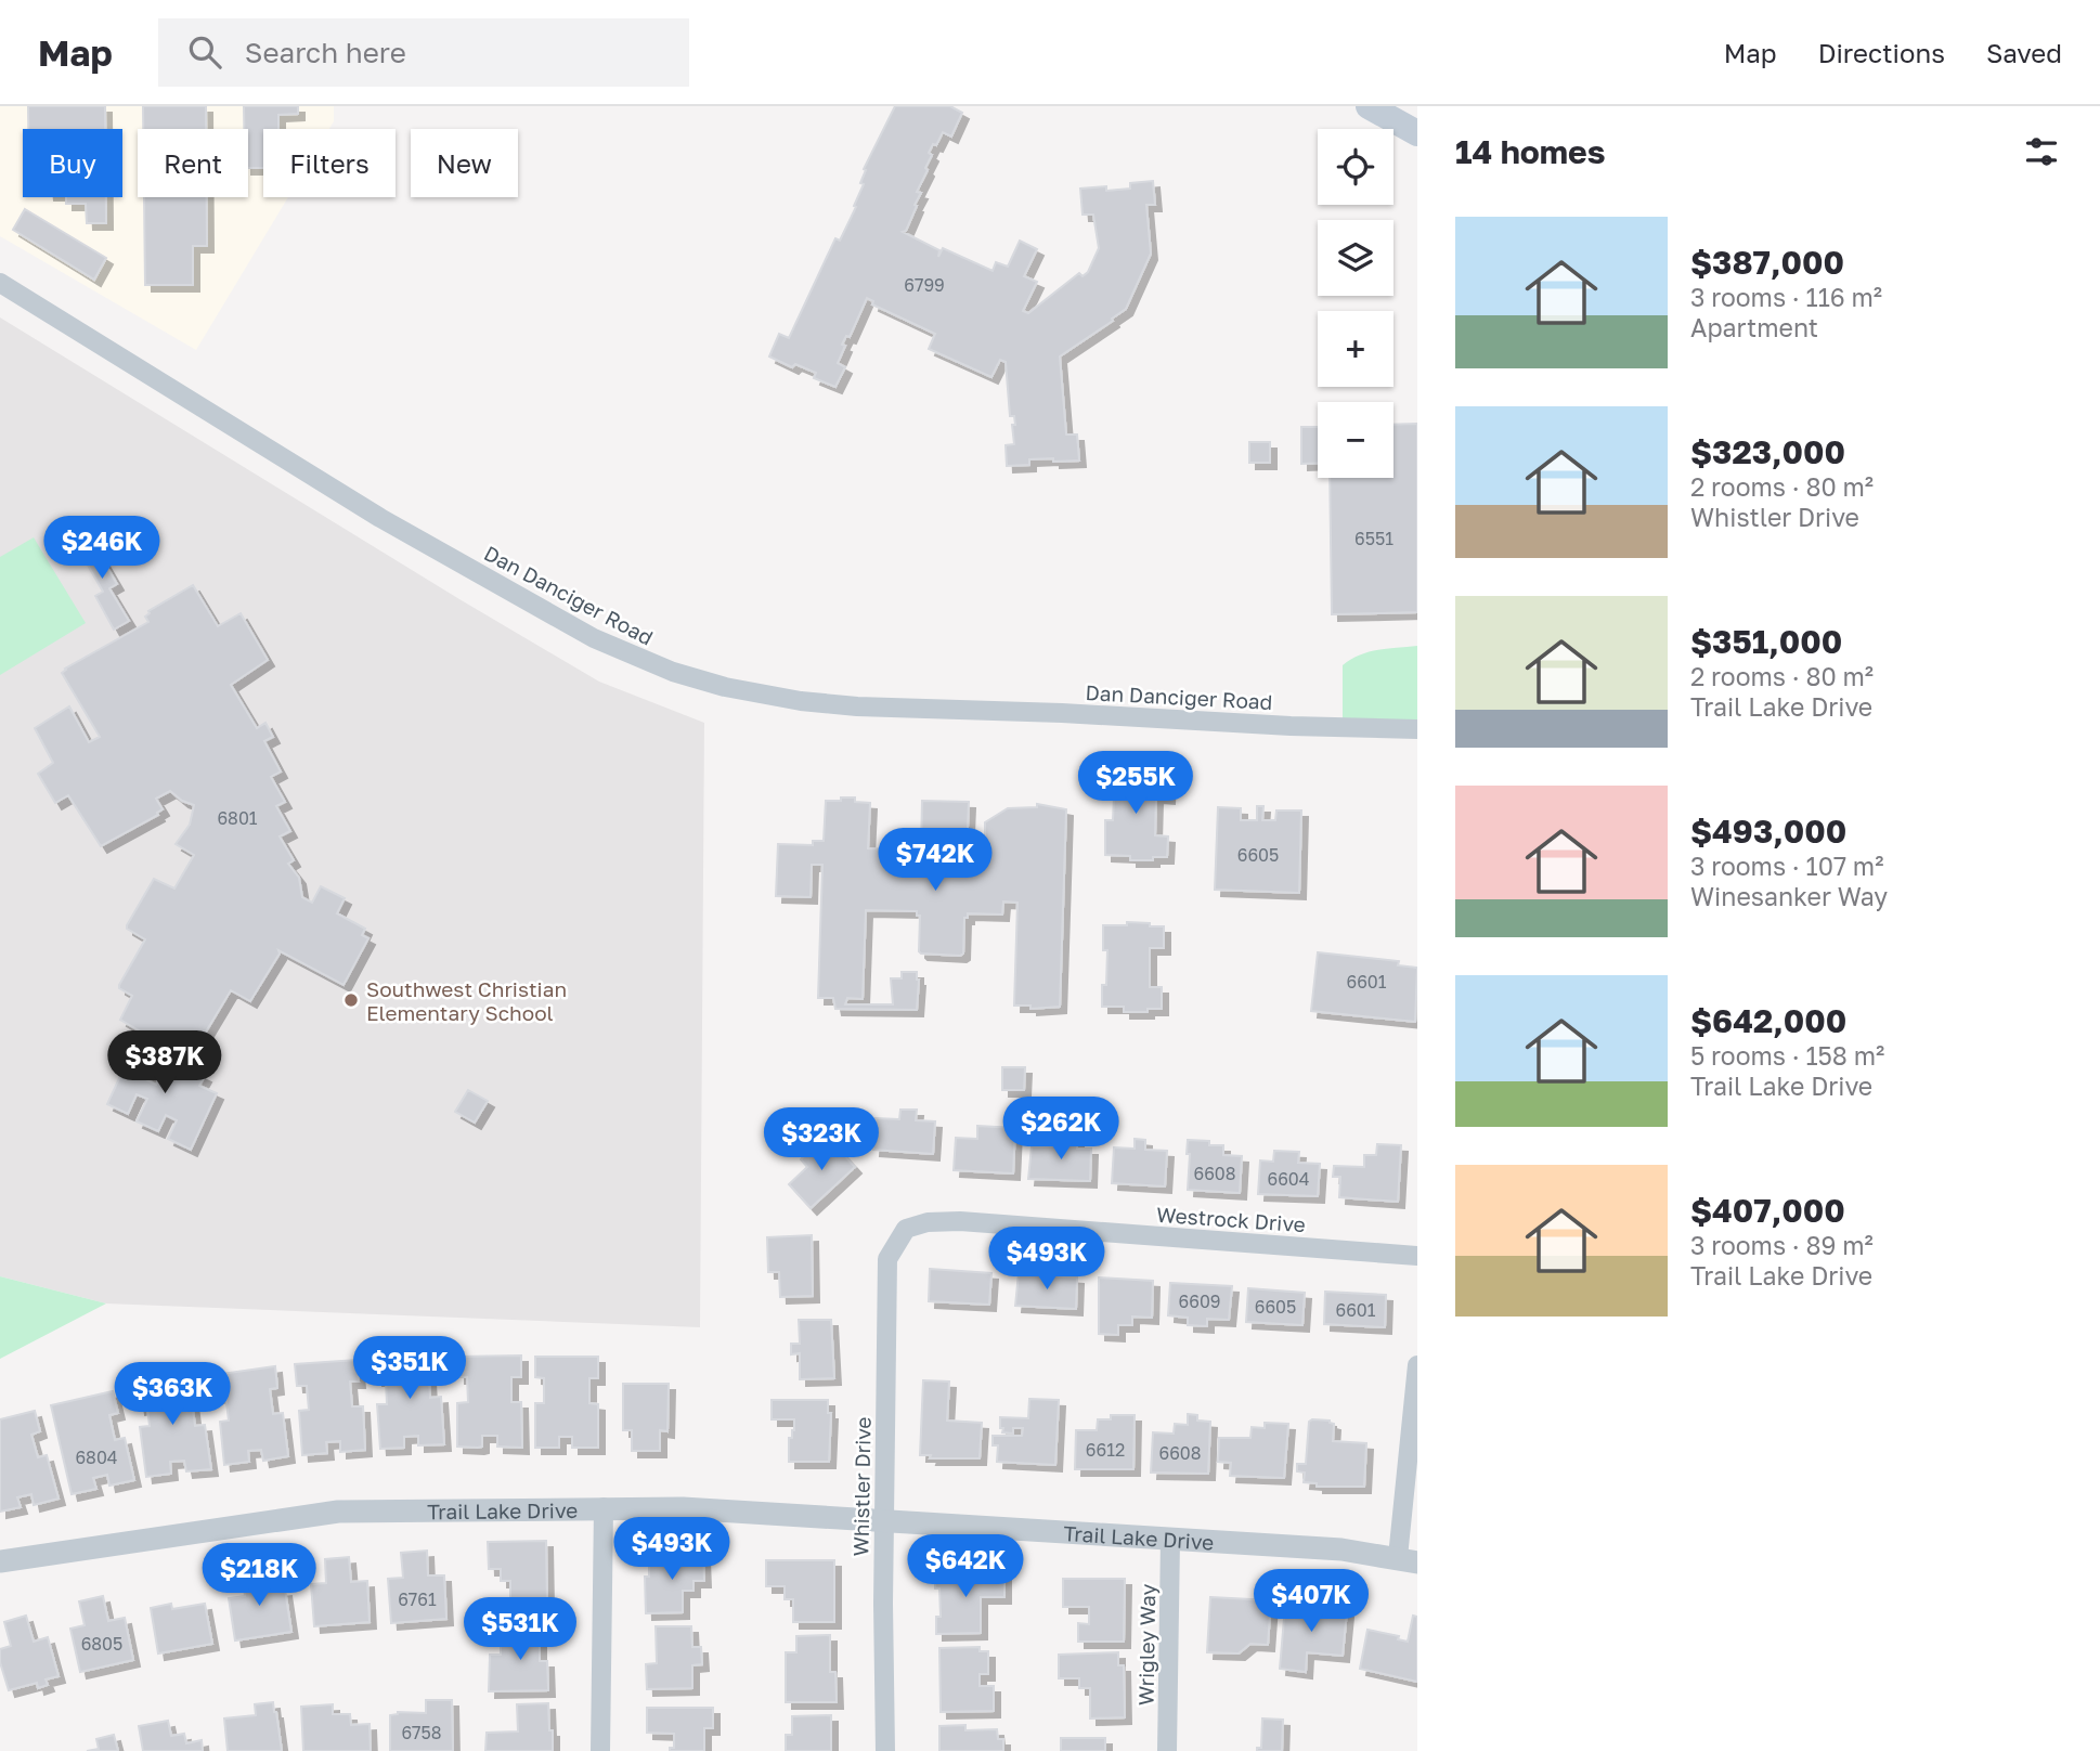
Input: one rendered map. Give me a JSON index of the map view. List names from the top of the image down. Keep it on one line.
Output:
{"streets":{"street":["Dan Danciger Road","Westrock Drive","Whistler Drive","Trail Lake Drive","Wrigley Way"]},"crossings":[["Westrock Drive","Whistler Drive"],["Whistler Drive","Trail Lake Drive"],["Trail Lake Drive","Wrigley Way"]],"places":["Southwest Christian Elementary School"],"house_numbers":["6799","6551","6801","6605","6601","6608","6604","6609","6605","6601","6612","6608","6804","6761","6805","6758"],"page":{"header":"Map","search":"Search here","nav":["Map","Directions","Saved"],"heading":"14 homes","map_buttons":["+","−"],"chip":["Buy","Rent","Filters","New"],"list":[{"name":"$387,000","note":"3 rooms · 116 m² · Apartment"},{"name":"$323,000","note":"2 rooms · 80 m² · Whistler Drive"},{"name":"$351,000","note":"2 rooms · 80 m² · Trail Lake Drive"},{"name":"$493,000","note":"3 rooms · 107 m² · Winesanker Way"},{"name":"$642,000","note":"5 rooms · 158 m² · Trail Lake Drive"},{"name":"$407,000","note":"3 rooms · 89 m² · Trail Lake Drive"}],"price":["$246K","$255K","$742K","$387K","$262K","$323K","$493K","$351K","$363K","$493K","$642K","$218K","$407K","$531K"]}}
